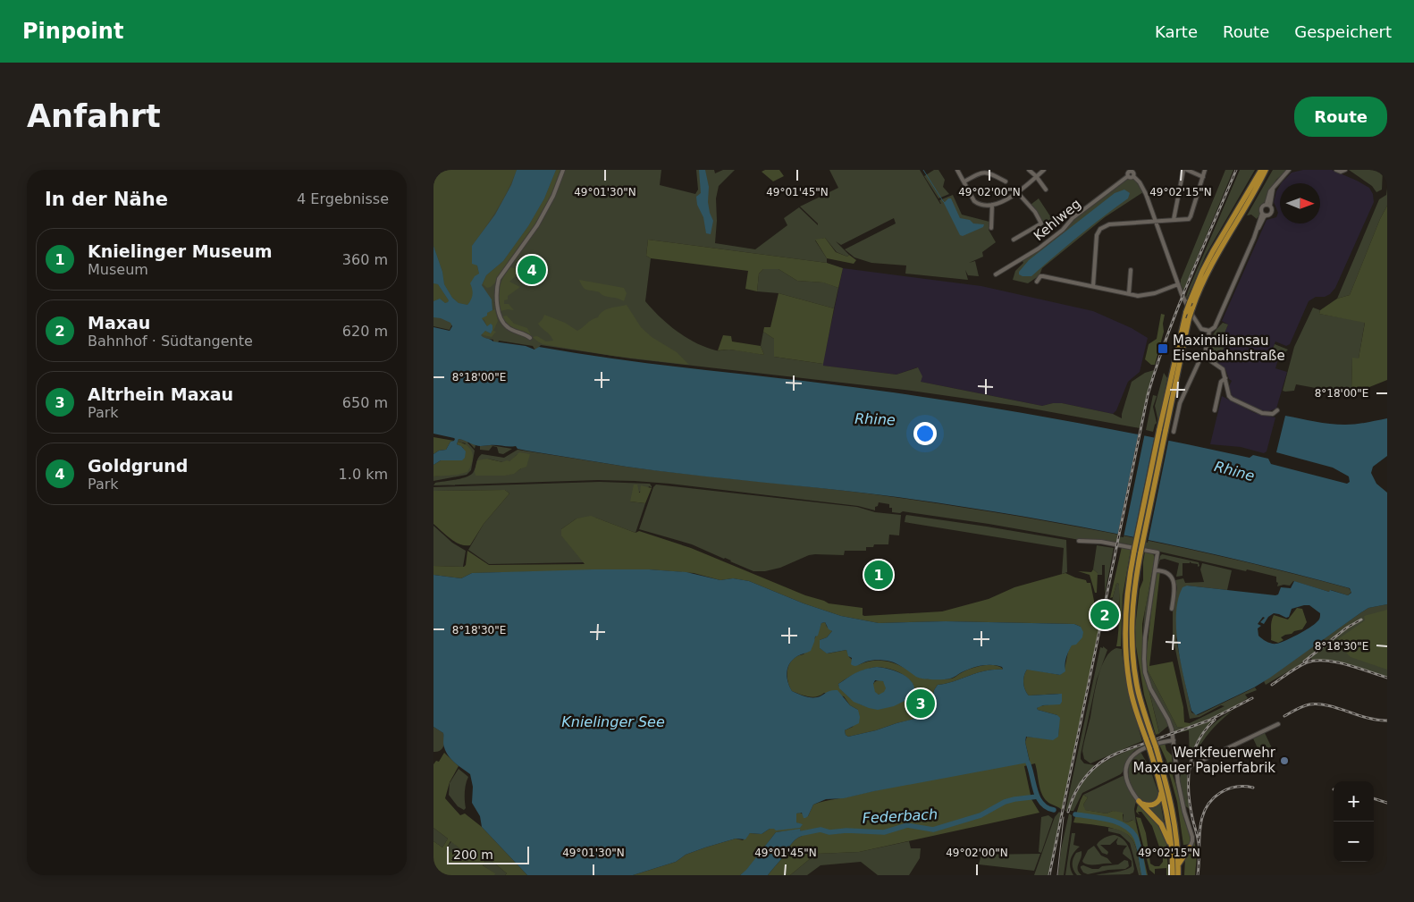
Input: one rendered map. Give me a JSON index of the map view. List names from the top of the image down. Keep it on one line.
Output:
{"streets":{"street":["Kehlweg"]},"water":["Rhine","Knielinger See","Federbach"],"places":{"transit":["Maximiliansau Eisenbahnstraße"],"other":["Werkfeuerwehr Maxauer Papierfabrik"]},"scale_bar":"200 m","north":"right","page":{"header":"Pinpoint","nav":["Karte","Route","Gespeichert"],"buttons":"Route","title":"Anfahrt","heading":["In der Nähe","4 Ergebnisse"],"list":[{"mark":"1","name":"Knielinger Museum","note":"Museum","value":"360 m"},{"mark":"2","name":"Maxau","note":"Bahnhof · Südtangente","value":"620 m"},{"mark":"3","name":"Altrhein Maxau","note":"Park","value":"650 m"},{"mark":"4","name":"Goldgrund","note":"Park","value":"1.0 km"}],"pins":["4","1","2","3"],"map_buttons":["+","−"],"scale":"200 m"},"coordinates":["49°01'30\"N","49°01'45\"N","49°02'00\"N","49°02'15\"N","8°18'00\"E","8°18'30\"E"]}
